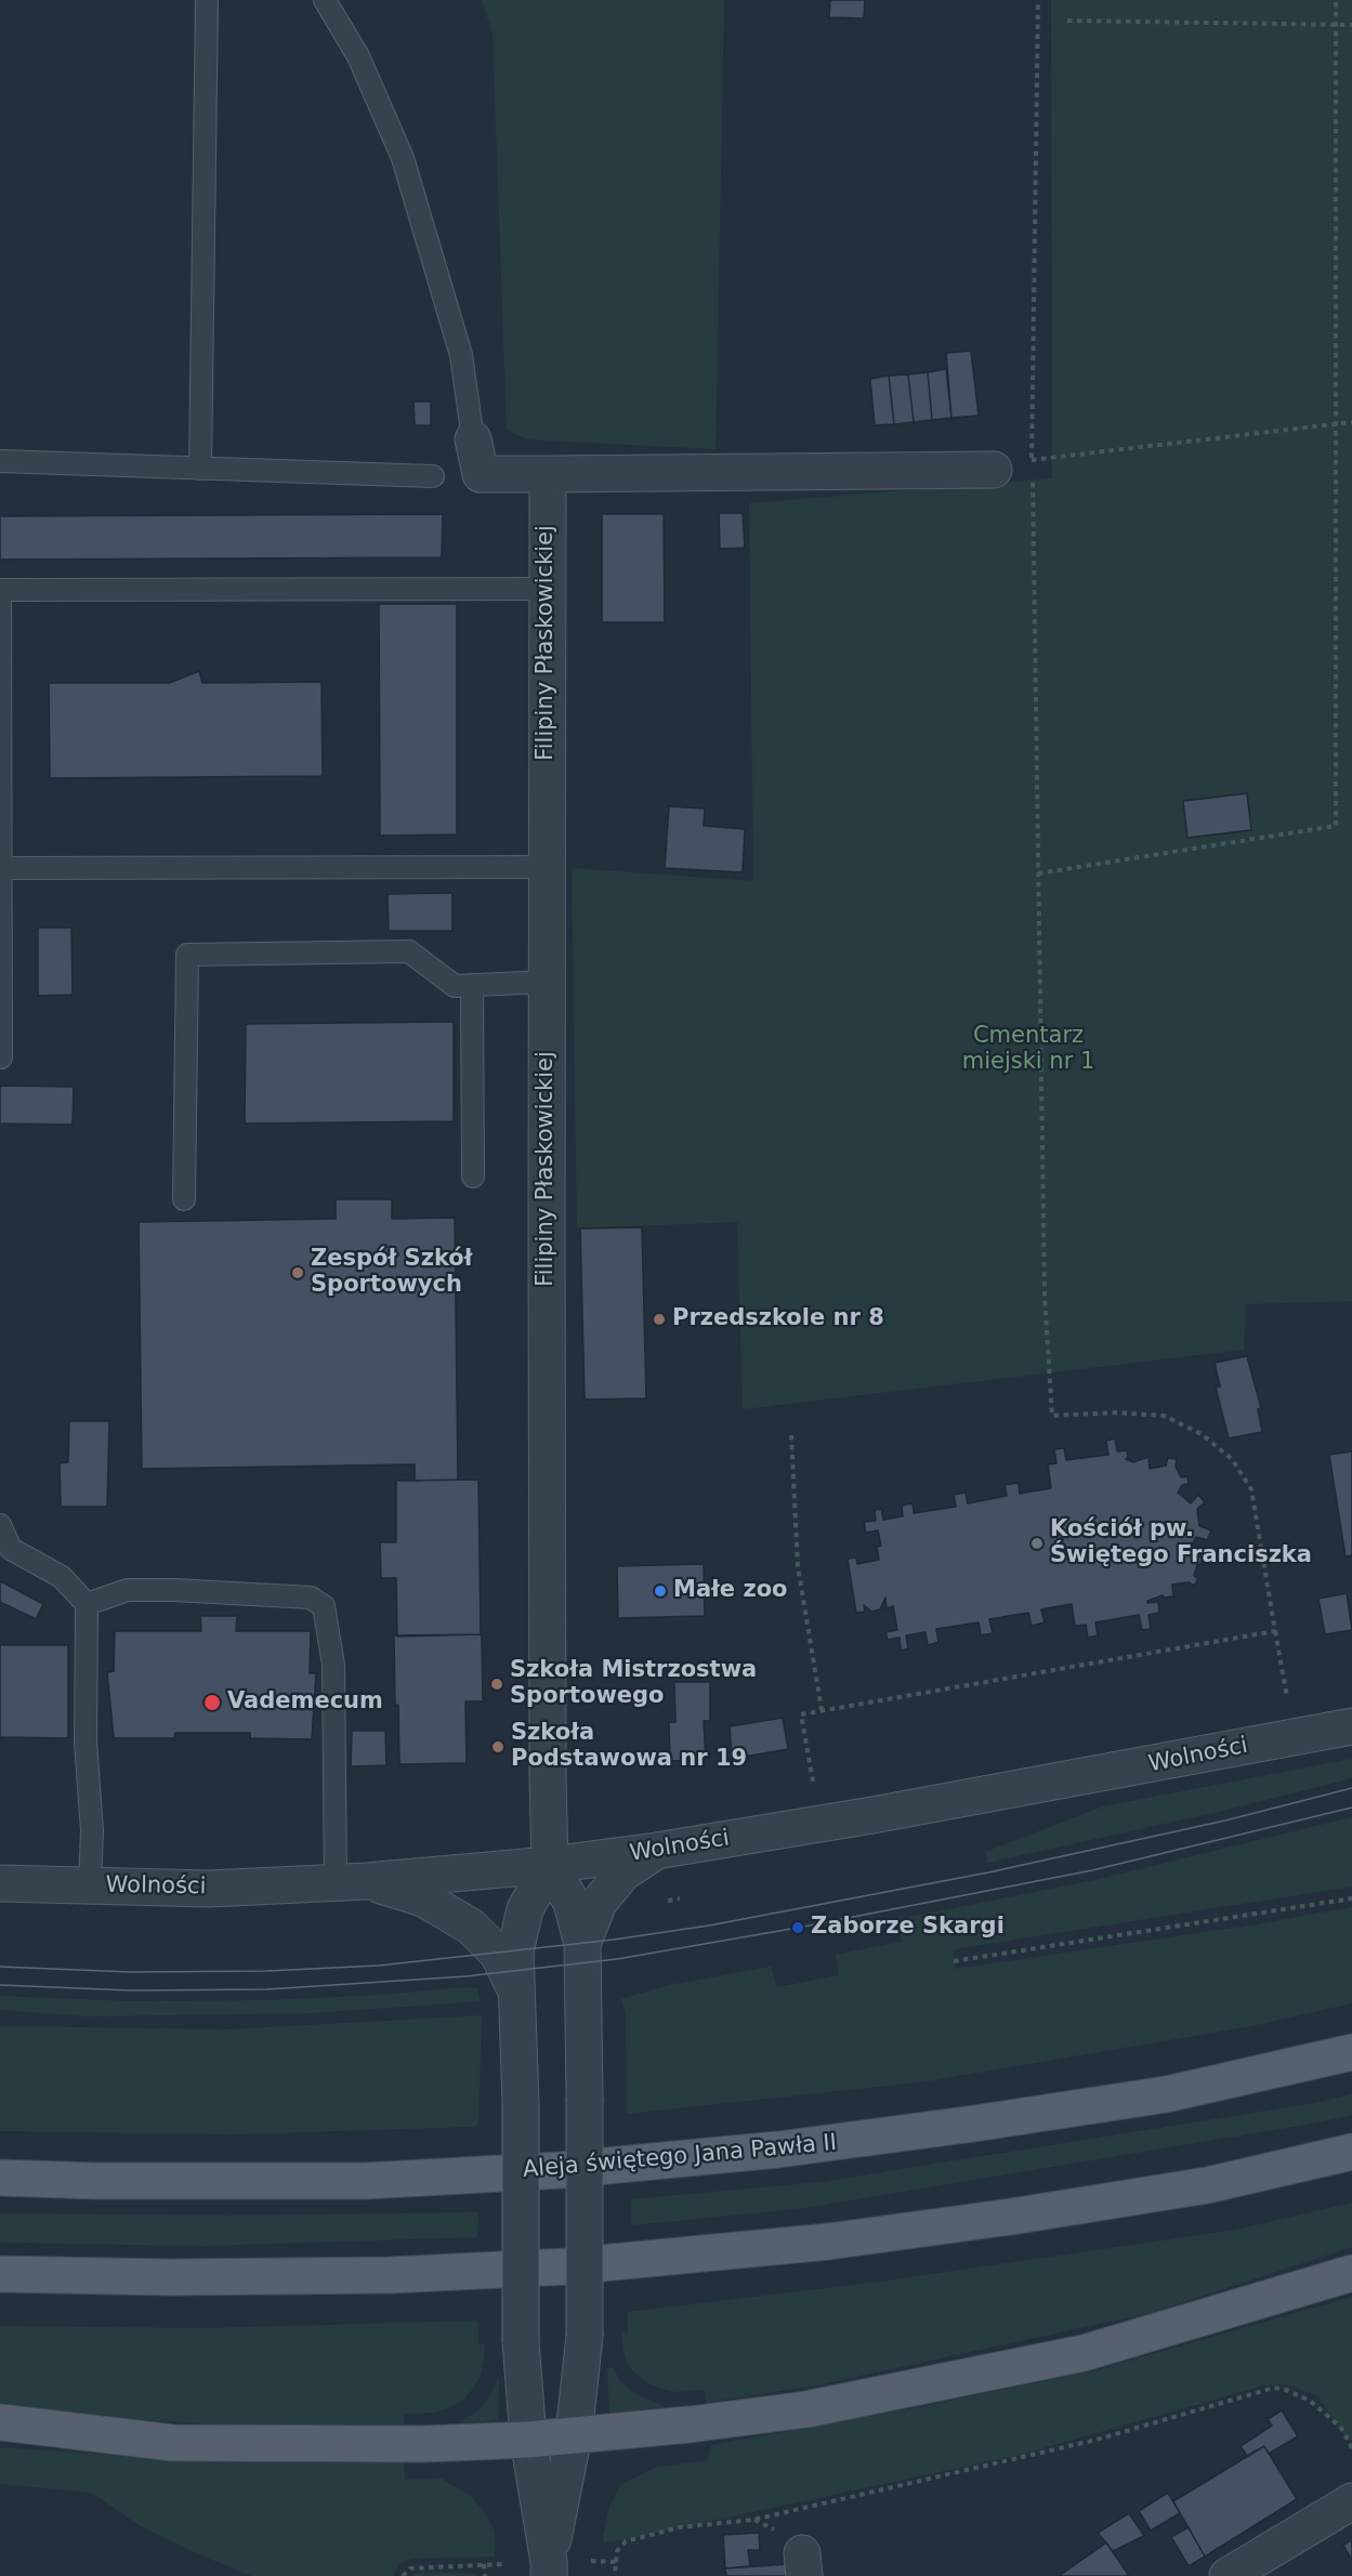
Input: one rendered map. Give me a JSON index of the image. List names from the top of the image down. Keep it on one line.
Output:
{"streets":{"main road":["Aleja świętego Jana Pawła II"],"street":["Filipiny Płaskowickiej","Wolności"]},"crossings":[["Filipiny Płaskowickiej","Wolności"]],"parks":["Cmentarz miejski nr 1"],"places":["Zespół Szkół Sportowych","Przedszkole nr 8","Kościół pw. Świętego Franciszka","Małe zoo","Szkoła Mistrzostwa Sportowego","Vademecum","Szkoła Podstawowa nr 19","Zaborze Skargi"]}
